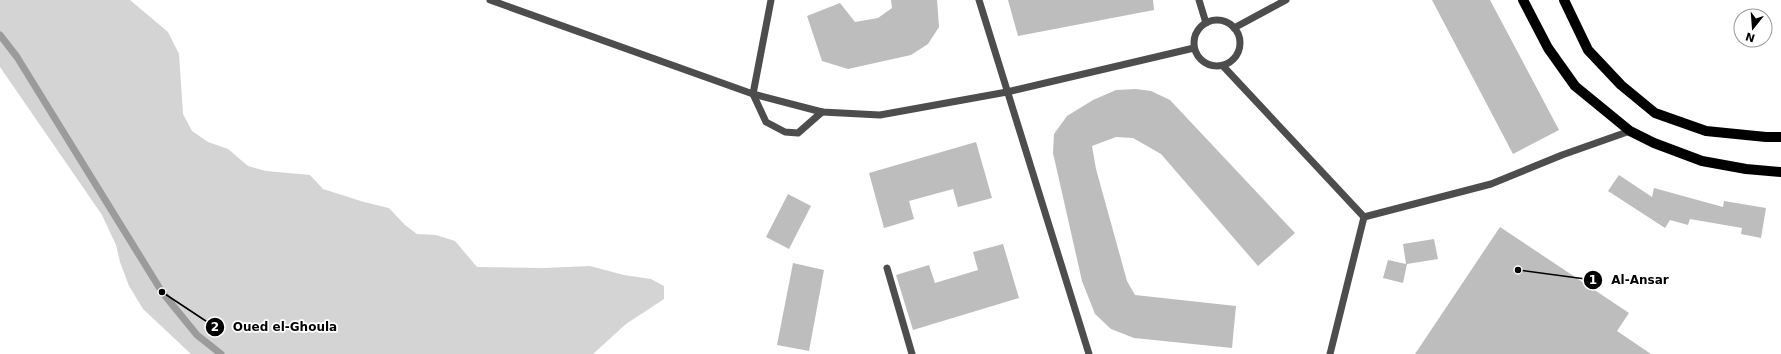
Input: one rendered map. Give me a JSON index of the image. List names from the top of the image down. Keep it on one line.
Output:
{"places":["Al-Ansar","Oued el-Ghoula"],"north":"bottom"}
